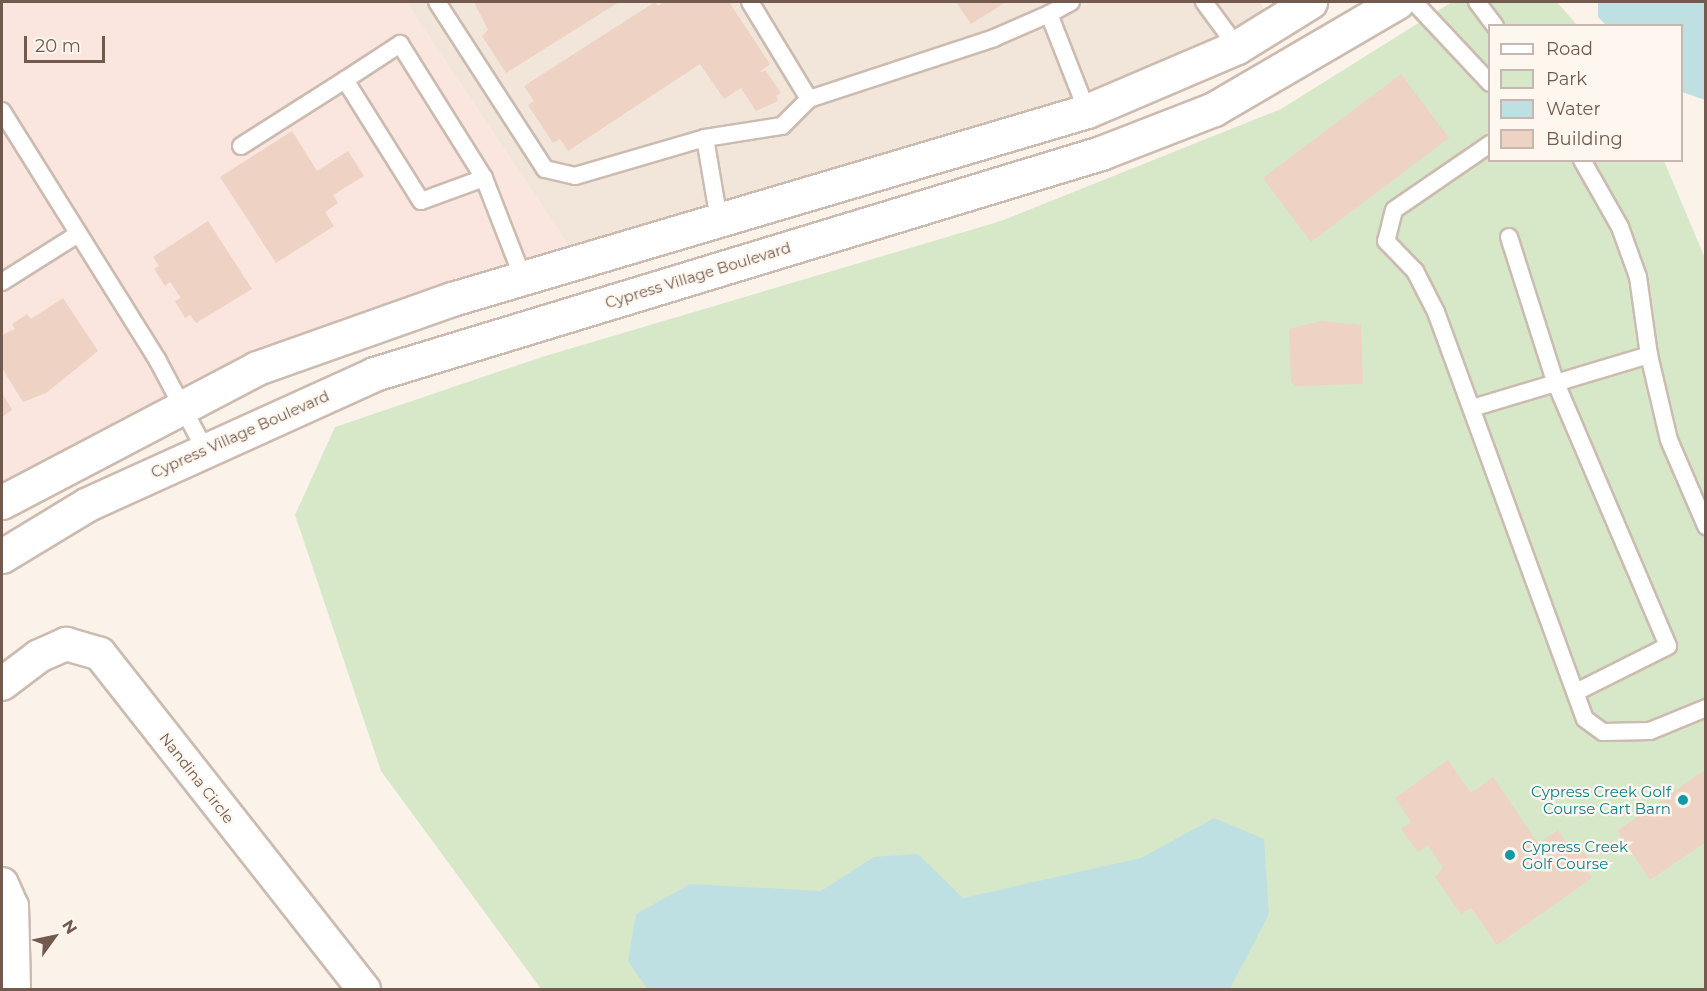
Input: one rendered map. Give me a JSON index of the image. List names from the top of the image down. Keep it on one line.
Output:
{"streets":{"street":["Cypress Village Boulevard","Nandina Circle"]},"places":["Cypress Creek Golf Course Cart Barn","Cypress Creek Golf Course"],"legend":["Road","Park","Water","Building"],"scale_bar":"20 m","north":"top right"}
